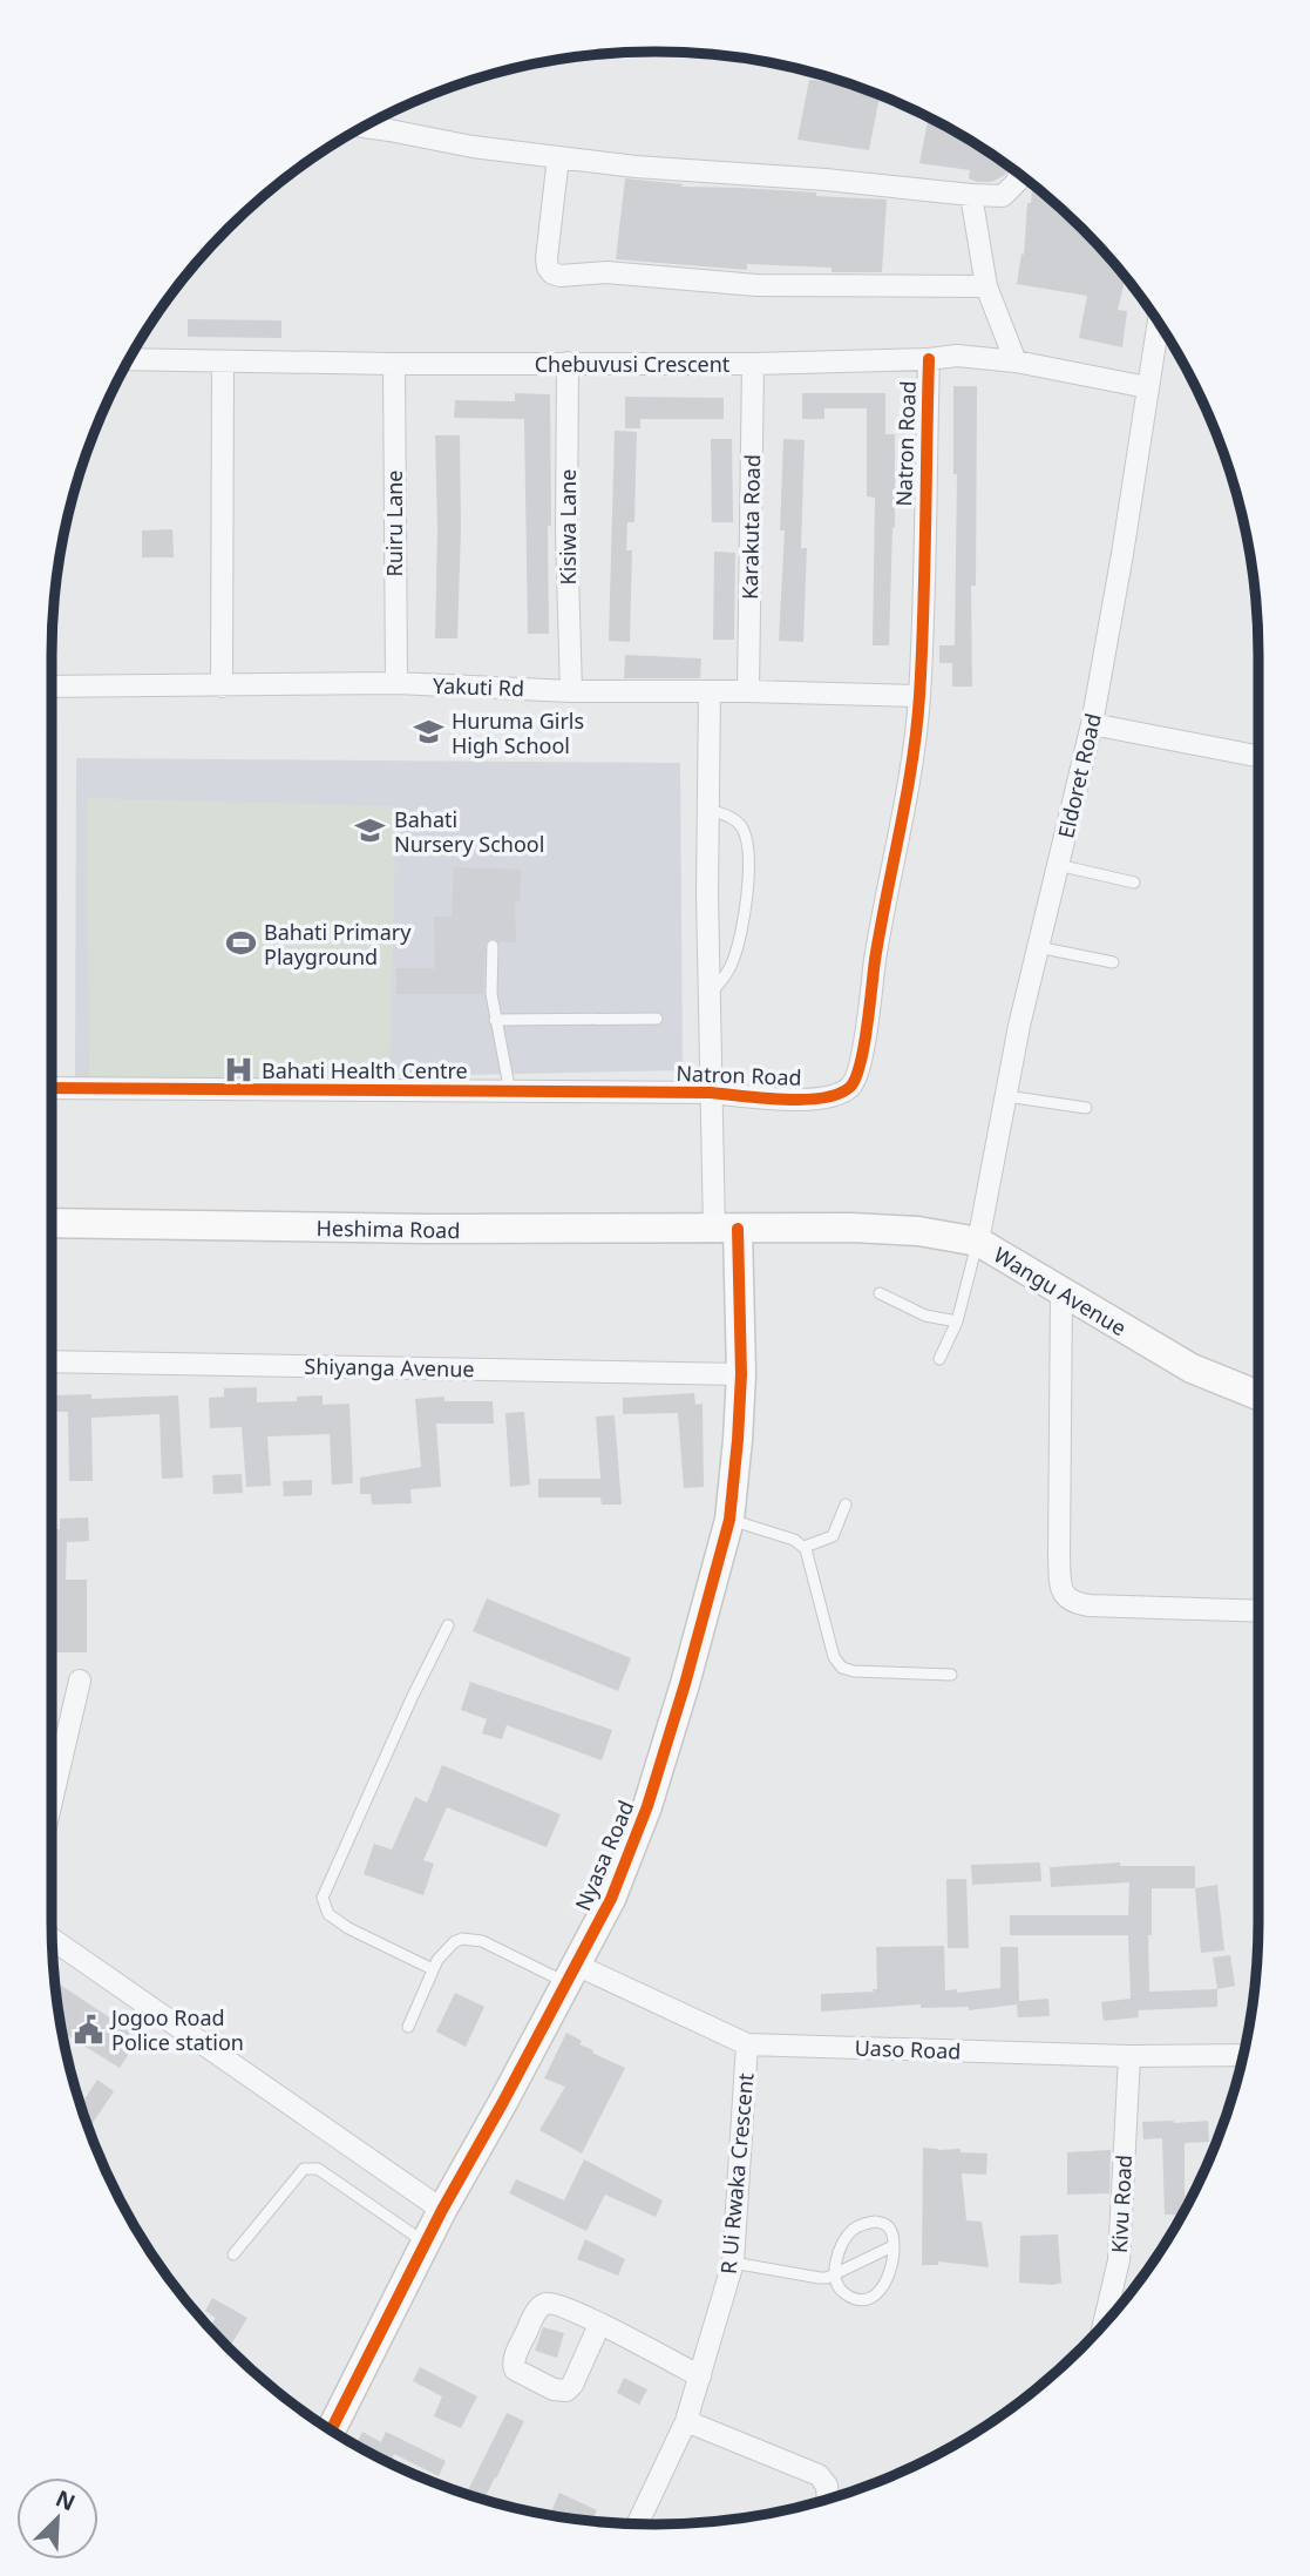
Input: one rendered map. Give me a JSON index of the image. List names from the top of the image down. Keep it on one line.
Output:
{"streets":{"street":["Chebuvusi Crescent","Natron Road","Ruiru Lane","Kisiwa Lane","Karakuta Road","Yakuti Rd","Eldoret Road","Heshima Road","Wangu Avenue","Shiyanga Avenue","Nyasa Road","Uaso Road","R Ui Rwaka Crescent","Kivu Road"]},"crossings":[["Chebuvusi Crescent","Natron Road"],["Chebuvusi Crescent","Ruiru Lane"],["Chebuvusi Crescent","Kisiwa Lane"],["Chebuvusi Crescent","Karakuta Road"],["Chebuvusi Crescent","Eldoret Road"],["Natron Road","Yakuti Rd"],["Ruiru Lane","Yakuti Rd"],["Kisiwa Lane","Yakuti Rd"],["Karakuta Road","Yakuti Rd"],["Eldoret Road","Wangu Avenue"],["Heshima Road","Wangu Avenue"],["Heshima Road","Nyasa Road"],["Wangu Avenue","Nyasa Road"],["Shiyanga Avenue","Nyasa Road"],["Nyasa Road","Uaso Road"],["Uaso Road","R Ui Rwaka Crescent"],["Uaso Road","Kivu Road"]],"places":{"school or university":["Huruma Girls High School","Bahati Nursery School"],"sports":["Bahati Primary Playground"],"hospital":["Bahati Health Centre"],"public building":["Jogoo Road Police station"]},"north":"top right"}
